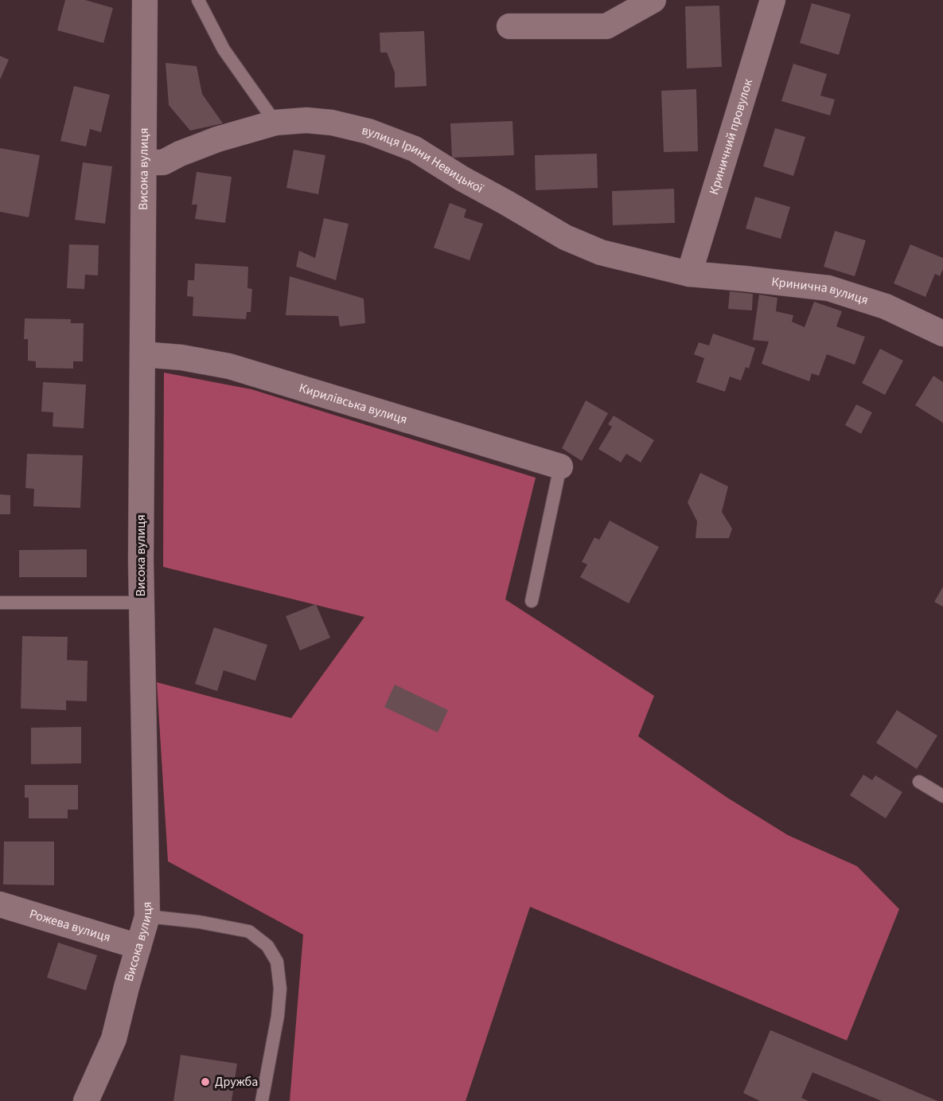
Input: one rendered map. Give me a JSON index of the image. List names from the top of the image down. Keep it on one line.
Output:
{"streets":{"street":["Криничний провулок","вулиця Ірини Невицької","Висока вулиця","Кринична вулиця","Кирилівська вулиця","Рожева вулиця"]},"crossings":[["Криничний провулок","вулиця Ірини Невицької"],["Криничний провулок","Кринична вулиця"],["вулиця Ірини Невицької","Висока вулиця"],["вулиця Ірини Невицької","Кринична вулиця"],["Висока вулиця","Кирилівська вулиця"],["Висока вулиця","Рожева вулиця"]],"places":["Дружба"]}
